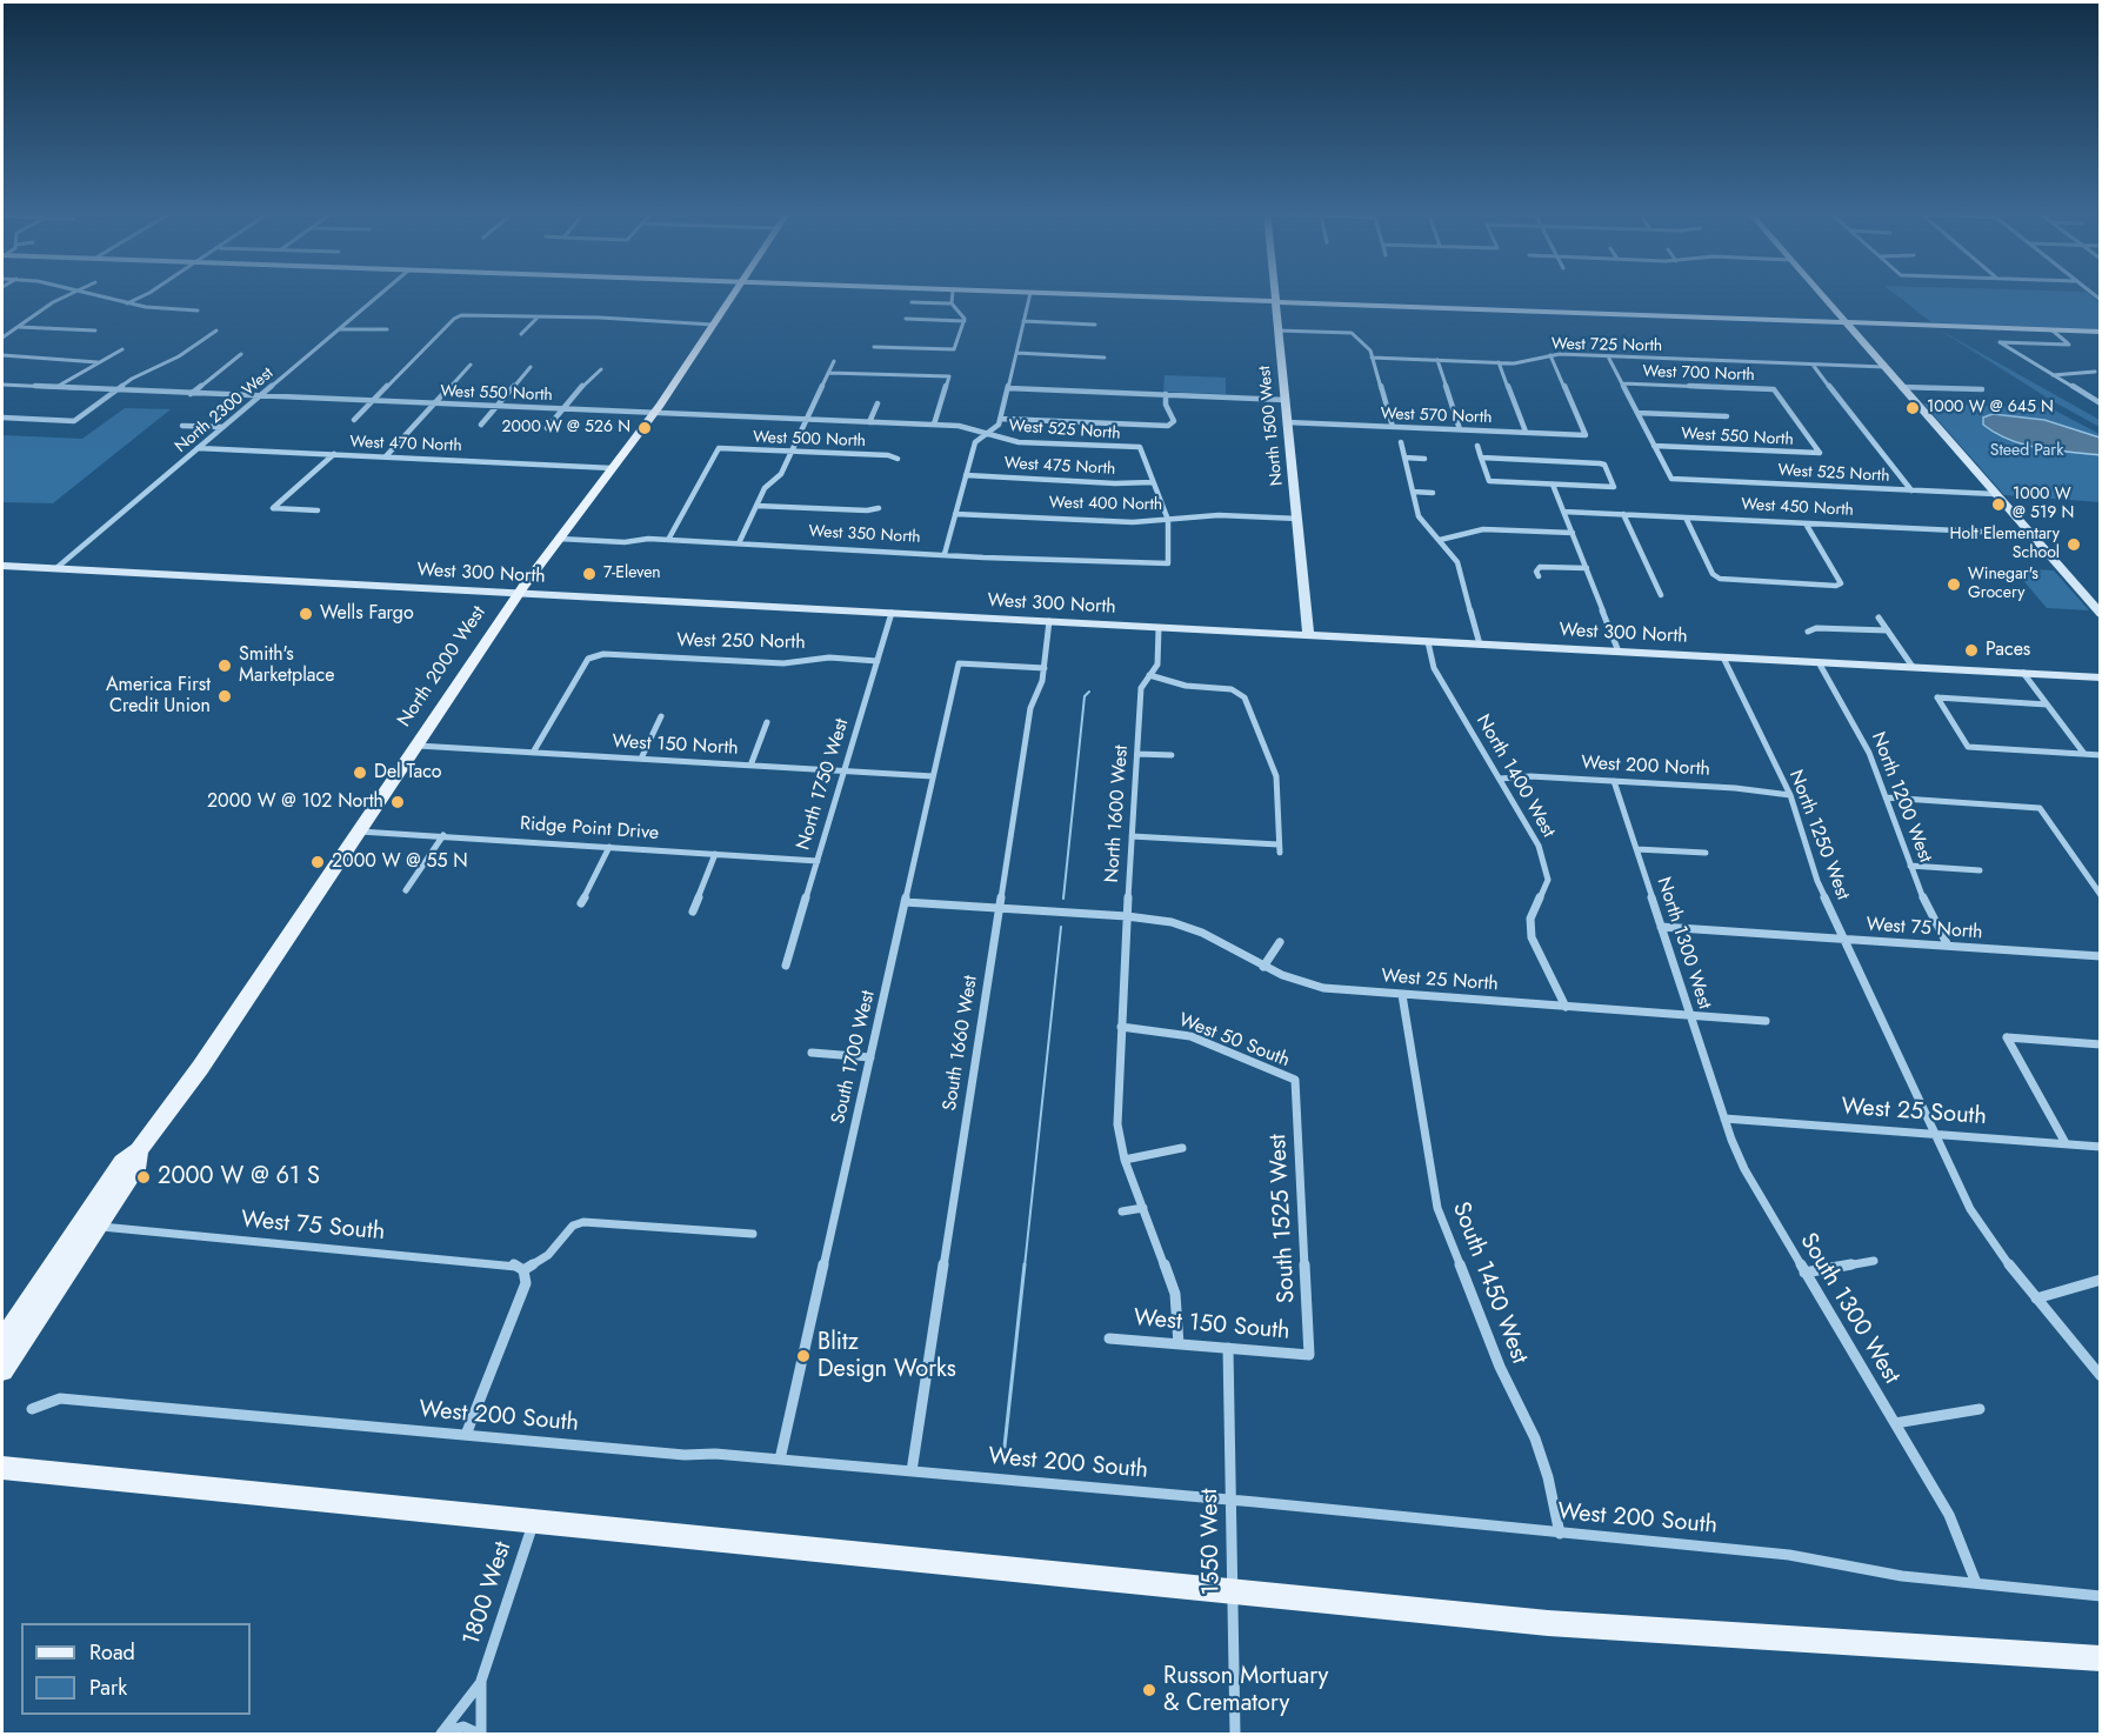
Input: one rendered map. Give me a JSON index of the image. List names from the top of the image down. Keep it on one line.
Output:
{"streets":{"main road":["North 2000 West"],"street":["West 725 North","West 700 North","West 550 North","North 2300 West","West 570 North","North 1500 West","West 525 North","West 500 North","West 470 North","West 475 North","West 400 North","West 450 North","West 350 North","West 300 North","West 250 North","West 150 North","West 200 North","North 1400 West","North 1750 West","North 1200 West","North 1600 West","Ridge Point Drive","North 1250 West","West 75 North","North 1300 West","West 25 North","West 50 South","South 1660 West","South 1700 West","West 25 South","South 1525 West","West 75 South","South 1450 West","South 1300 West","West 150 South","West 200 South","1550 West","1800 West"]},"crossings":[["West 725 North","West 570 North"],["West 700 North","West 550 North"],["West 550 North","North 2300 West"],["West 550 North","West 525 North"],["West 550 North","North 2000 West"],["North 2300 West","West 470 North"],["North 2300 West","West 300 North"],["West 570 North","North 1500 West"],["North 1500 West","West 400 North"],["North 1500 West","West 300 North"],["West 525 North","West 475 North"],["West 500 North","West 350 North"],["West 470 North","North 2000 West"],["West 400 North","West 350 North"],["West 350 North","North 2000 West"],["West 300 North","North 2000 West"],["West 300 North","North 1400 West"],["West 300 North","North 1750 West"],["West 300 North","North 1200 West"],["West 300 North","North 1600 West"],["West 300 North","North 1250 West"],["West 300 North","South 1660 West"],["West 250 North","West 150 North"],["West 250 North","North 1750 West"],["North 2000 West","West 150 North"],["North 2000 West","Ridge Point Drive"],["North 2000 West","West 75 South"],["West 150 North","North 1750 West"],["West 150 North","South 1700 West"],["West 200 North","North 1400 West"],["West 200 North","North 1250 West"],["West 200 North","North 1300 West"],["North 1400 West","West 25 North"],["North 1750 West","Ridge Point Drive"],["North 1200 West","West 75 North"],["North 1600 West","West 25 North"],["North 1600 West","West 50 South"],["North 1600 West","West 150 South"],["North 1250 West","West 75 North"],["North 1250 West","West 25 South"],["West 75 North","North 1300 West"],["North 1300 West","West 25 North"],["North 1300 West","South 1300 West"],["West 25 North","South 1660 West"],["West 25 North","South 1700 West"],["West 25 North","South 1450 West"],["West 50 South","South 1525 West"],["South 1660 West","South 1700 West"],["South 1660 West","West 200 South"],["South 1700 West","West 200 South"],["West 25 South","South 1300 West"],["South 1525 West","West 150 South"],["South 1450 West","West 200 South"],["South 1300 West","West 200 South"],["West 150 South","1550 West"],["West 200 South","1550 West"]],"parks":["Steed Park"],"places":["1000 W @ 645 N","2000 W @ 526 N","1000 W @ 519 N","Holt Elementary School","7-Eleven","Winegar's Grocery","Wells Fargo","Paces","Smith's Marketplace","America First Credit Union","Del Taco","2000 W @ 102 North","2000 W @ 55 N","2000 W @ 61 S","Blitz Design Works","Russon Mortuary & Crematory"],"legend":["Road","Park"]}
